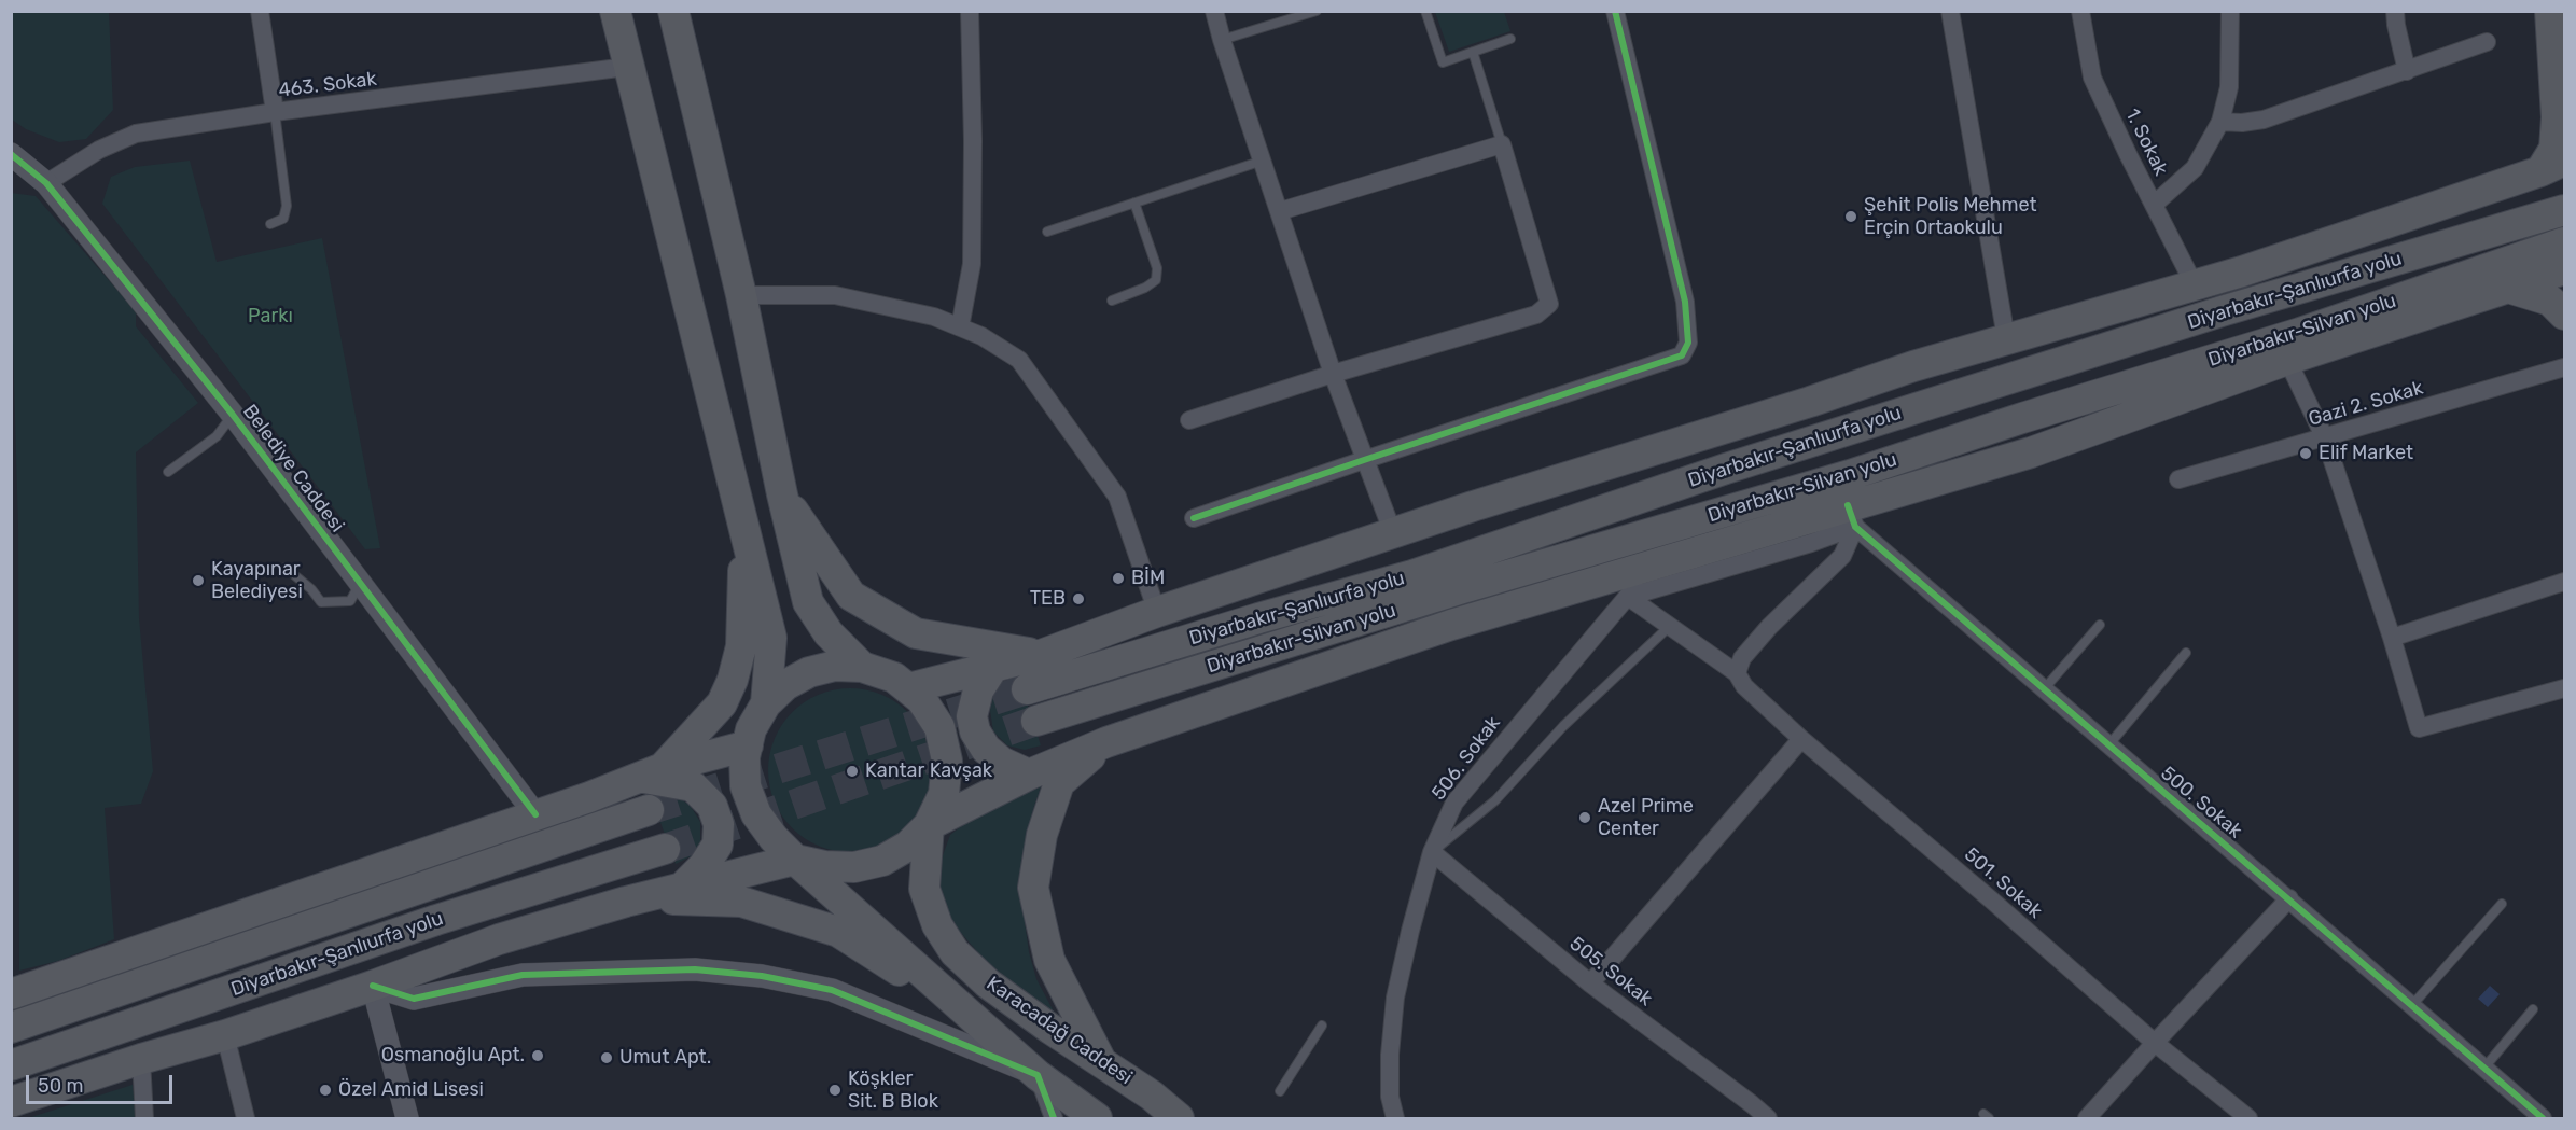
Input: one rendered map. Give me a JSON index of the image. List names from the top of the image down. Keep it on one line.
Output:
{"streets":{"highway":["Diyarbakır-Şanlıurfa yolu","Diyarbakır-Silvan yolu","Karacadağ Caddesi"],"street":["463. Sokak","1. Sokak","Gazi 2. Sokak","Belediye Caddesi","506. Sokak","500. Sokak","501. Sokak","505. Sokak"]},"crossings":[["463. Sokak","Belediye Caddesi"],["Diyarbakır-Silvan yolu","500. Sokak"],["506. Sokak","501. Sokak"],["506. Sokak","505. Sokak"]],"parks":["Parkı"],"places":["Şehit Polis Mehmet Erçin Ortaokulu","Elif Market","BİM","Kayapınar Belediyesi","TEB","Kantar Kavşak","Azel Prime Center","Osmanoğlu Apt.","Umut Apt.","Özel Amid Lisesi","Köşkler Sit. B Blok"],"scale_bar":"50 m"}
